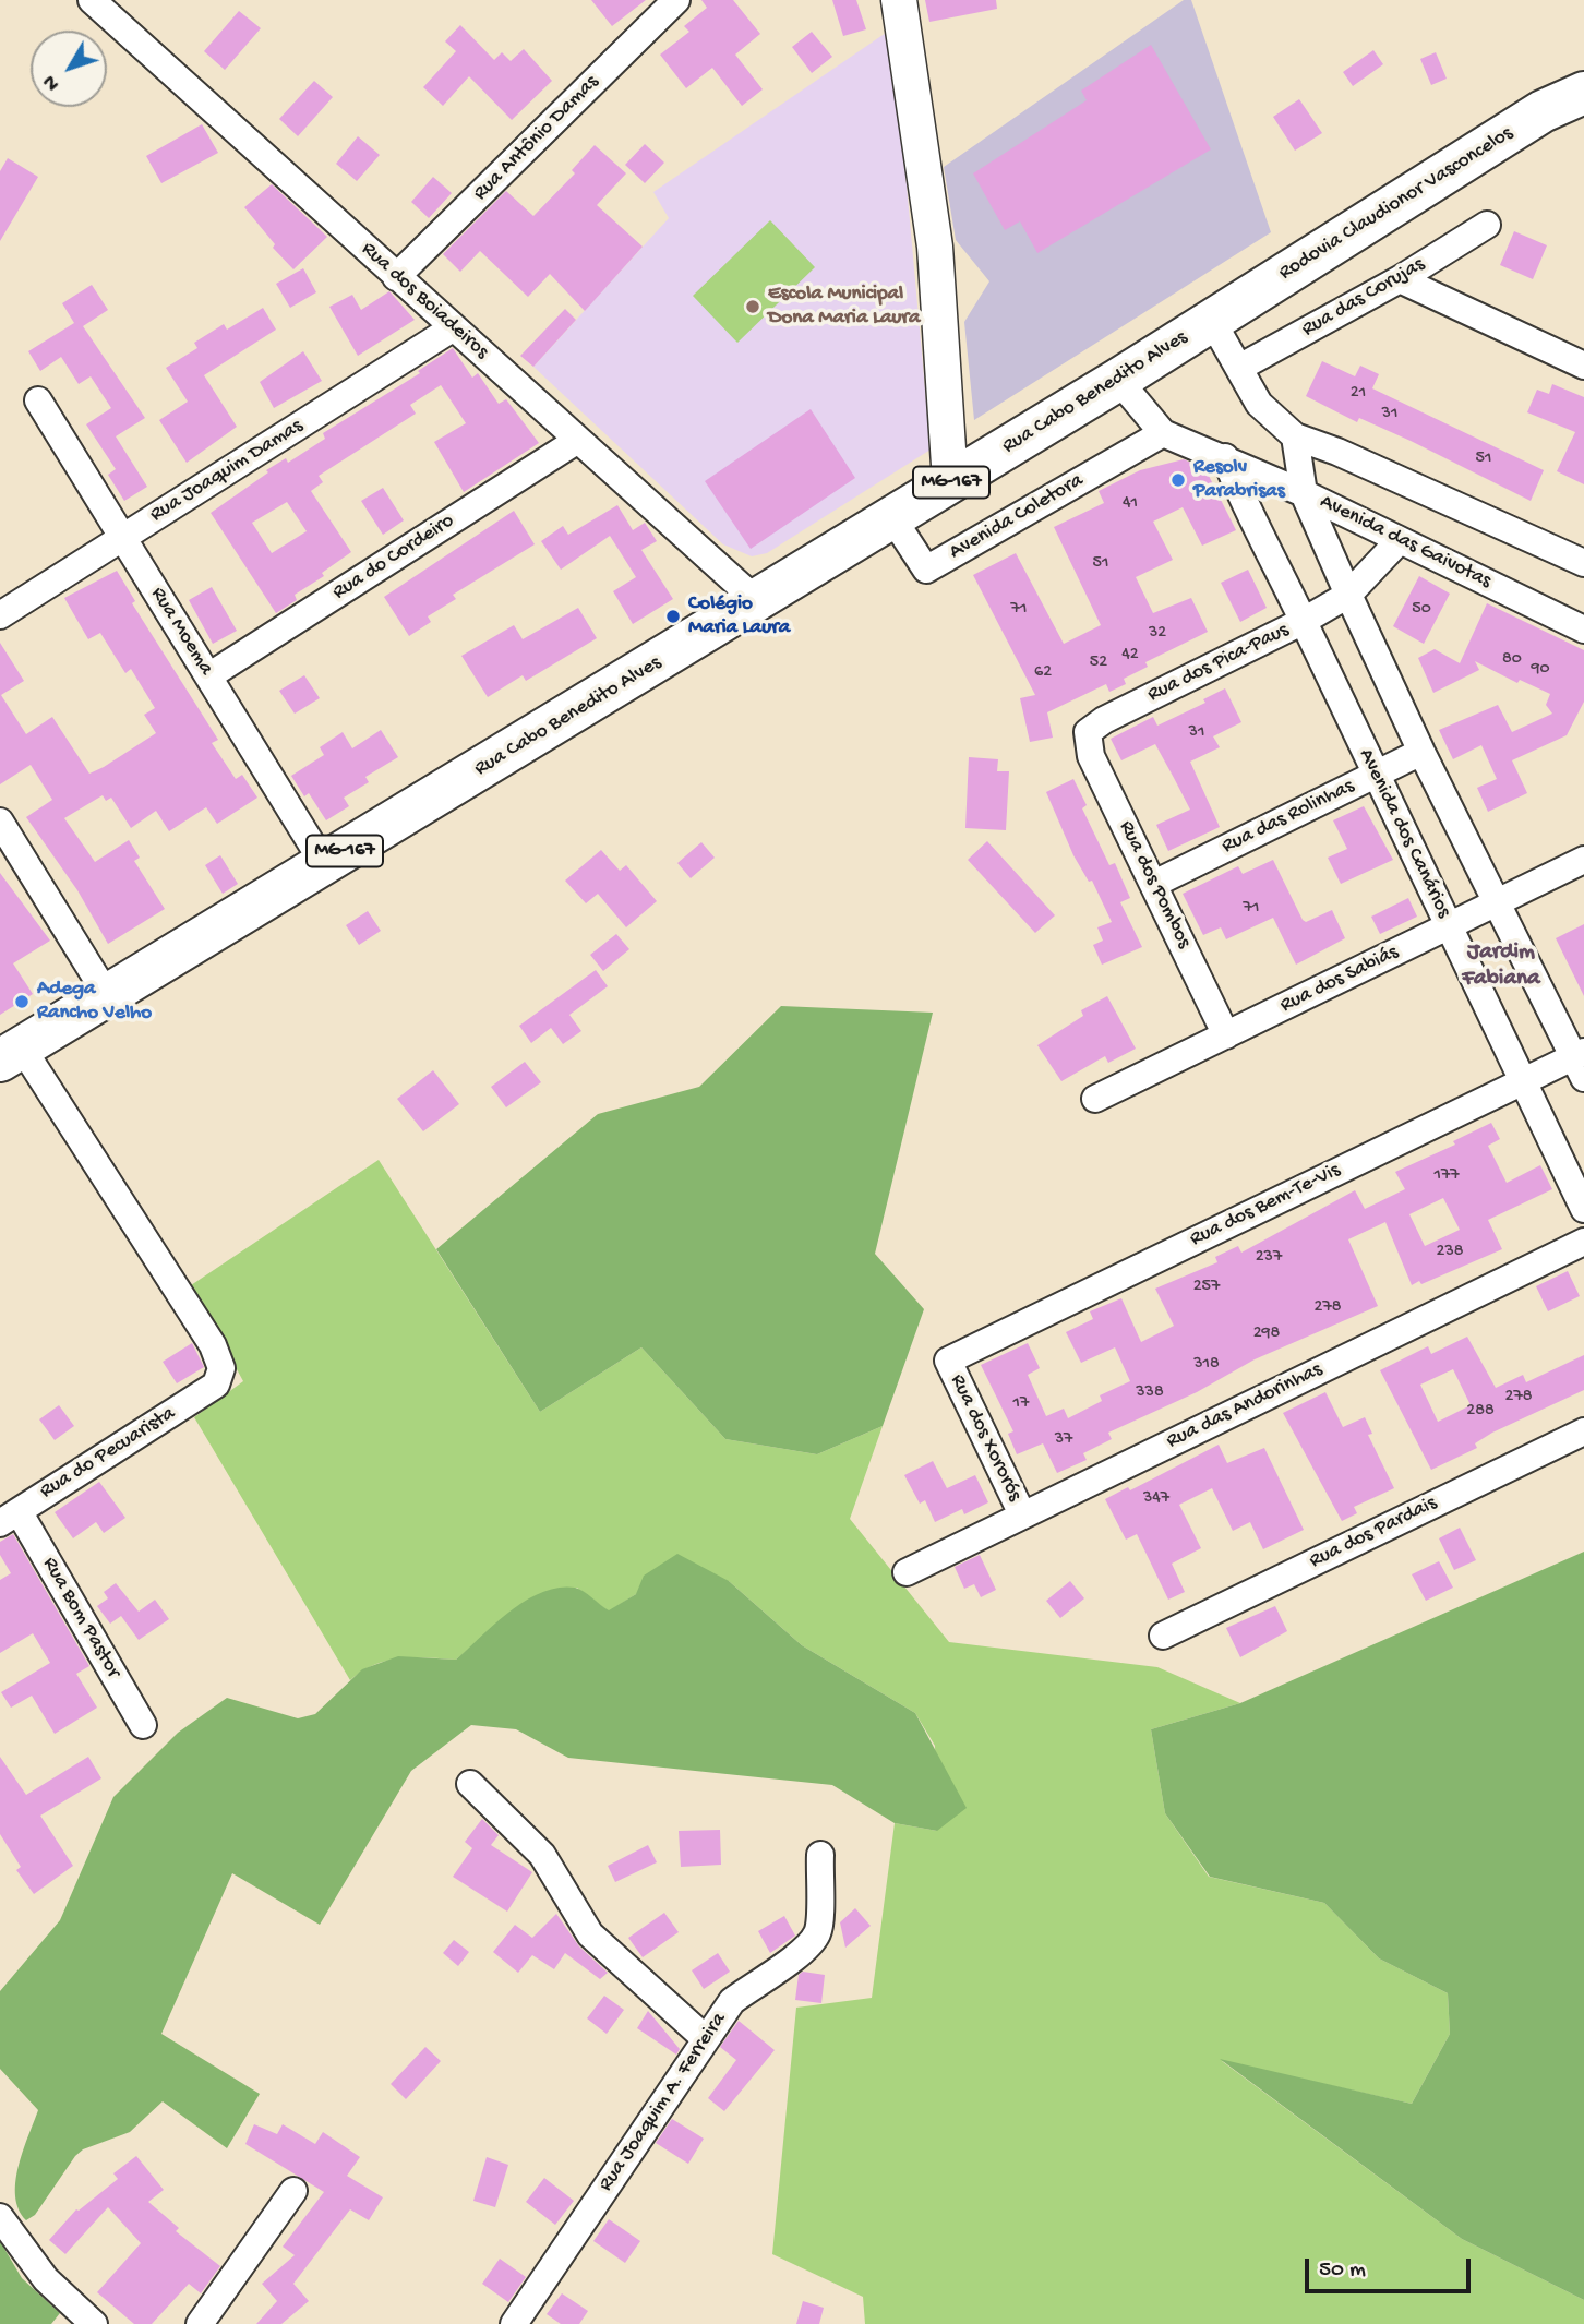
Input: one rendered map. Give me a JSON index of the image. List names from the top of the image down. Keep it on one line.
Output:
{"streets":{"main road":["Rodovia Claudionor Vasconcelos","Rua Cabo Benedito Alves","MG-167"],"street":["Rua Antônio Damas","Rua das Corujas","Rua dos Boiadeiros","Rua Joaquim Damas","Avenida Coletora","Avenida das Gaivotas","Rua do Cordeiro","Rua Moema","Rua dos Pica-Paus","Rua das Rolinhas","Avenida dos Canários","Rua dos Pombos","Rua dos Sabiás","Rua dos Bem-Te-Vis","Rua das Andorinhas","Rua dos Xororós","Rua do Pecuarista","Rua dos Pardais","Rua Bom Pastor","Rua Joaquim A. Ferreira"]},"crossings":[["Rua Antônio Damas","Rua dos Boiadeiros"],["Rodovia Claudionor Vasconcelos","Rua Cabo Benedito Alves"],["Rua dos Boiadeiros","Rua Cabo Benedito Alves"],["Rua dos Boiadeiros","Rua Joaquim Damas"],["Rua dos Boiadeiros","Rua do Cordeiro"],["Rua Cabo Benedito Alves","Avenida Coletora"],["Rua Cabo Benedito Alves","Avenida das Gaivotas"],["Rua Cabo Benedito Alves","Rua Moema"],["Rua Cabo Benedito Alves","Rua do Pecuarista"],["Rua Joaquim Damas","Rua Moema"],["Avenida Coletora","Avenida das Gaivotas"],["Avenida das Gaivotas","Rua dos Pica-Paus"],["Avenida das Gaivotas","Avenida dos Canários"],["Rua do Cordeiro","Rua Moema"],["Rua dos Pica-Paus","Avenida dos Canários"],["Rua dos Pica-Paus","Rua dos Pombos"],["Rua das Rolinhas","Avenida dos Canários"],["Rua das Rolinhas","Rua dos Pombos"],["Avenida dos Canários","Rua dos Sabiás"],["Avenida dos Canários","Rua dos Bem-Te-Vis"],["Rua dos Pombos","Rua dos Sabiás"],["Rua dos Bem-Te-Vis","Rua dos Xororós"],["Rua das Andorinhas","Rua dos Xororós"],["Rua do Pecuarista","Rua Bom Pastor"]],"districts":["Jardim Fabiana"],"places":["Escola Municipal Dona Maria Laura","Resolv Parabrisas","Colégio Maria Laura","Adega Rancho Velho"],"house_numbers":["21","31","51","41","51","71","50","32","42","80","52","90","62","31","71","177","238","237","257","278","298","318","338","278","17","288","37","347"],"scale_bar":"50 m","north":"bottom left"}
